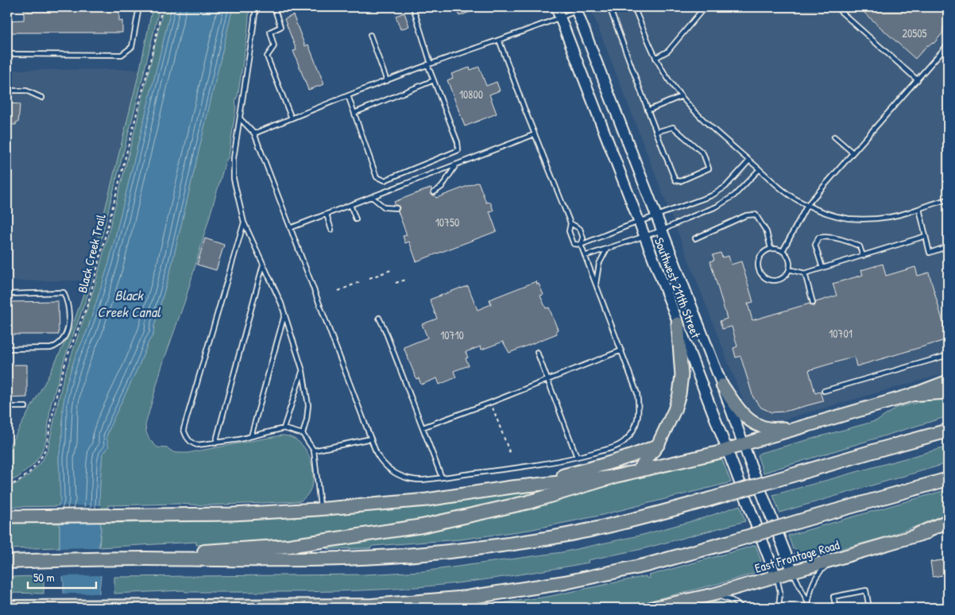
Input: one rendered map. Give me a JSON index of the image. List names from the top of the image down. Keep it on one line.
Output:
{"streets":{"main road":["Southwest 211th Street","East Frontage Road"],"path":["Black Creek Trail"]},"crossings":[["Southwest 211th Street","East Frontage Road"]],"water":["Black Creek Canal"],"house_numbers":["20505","10800","10750","10701","10710"],"scale_bar":"50 m"}
